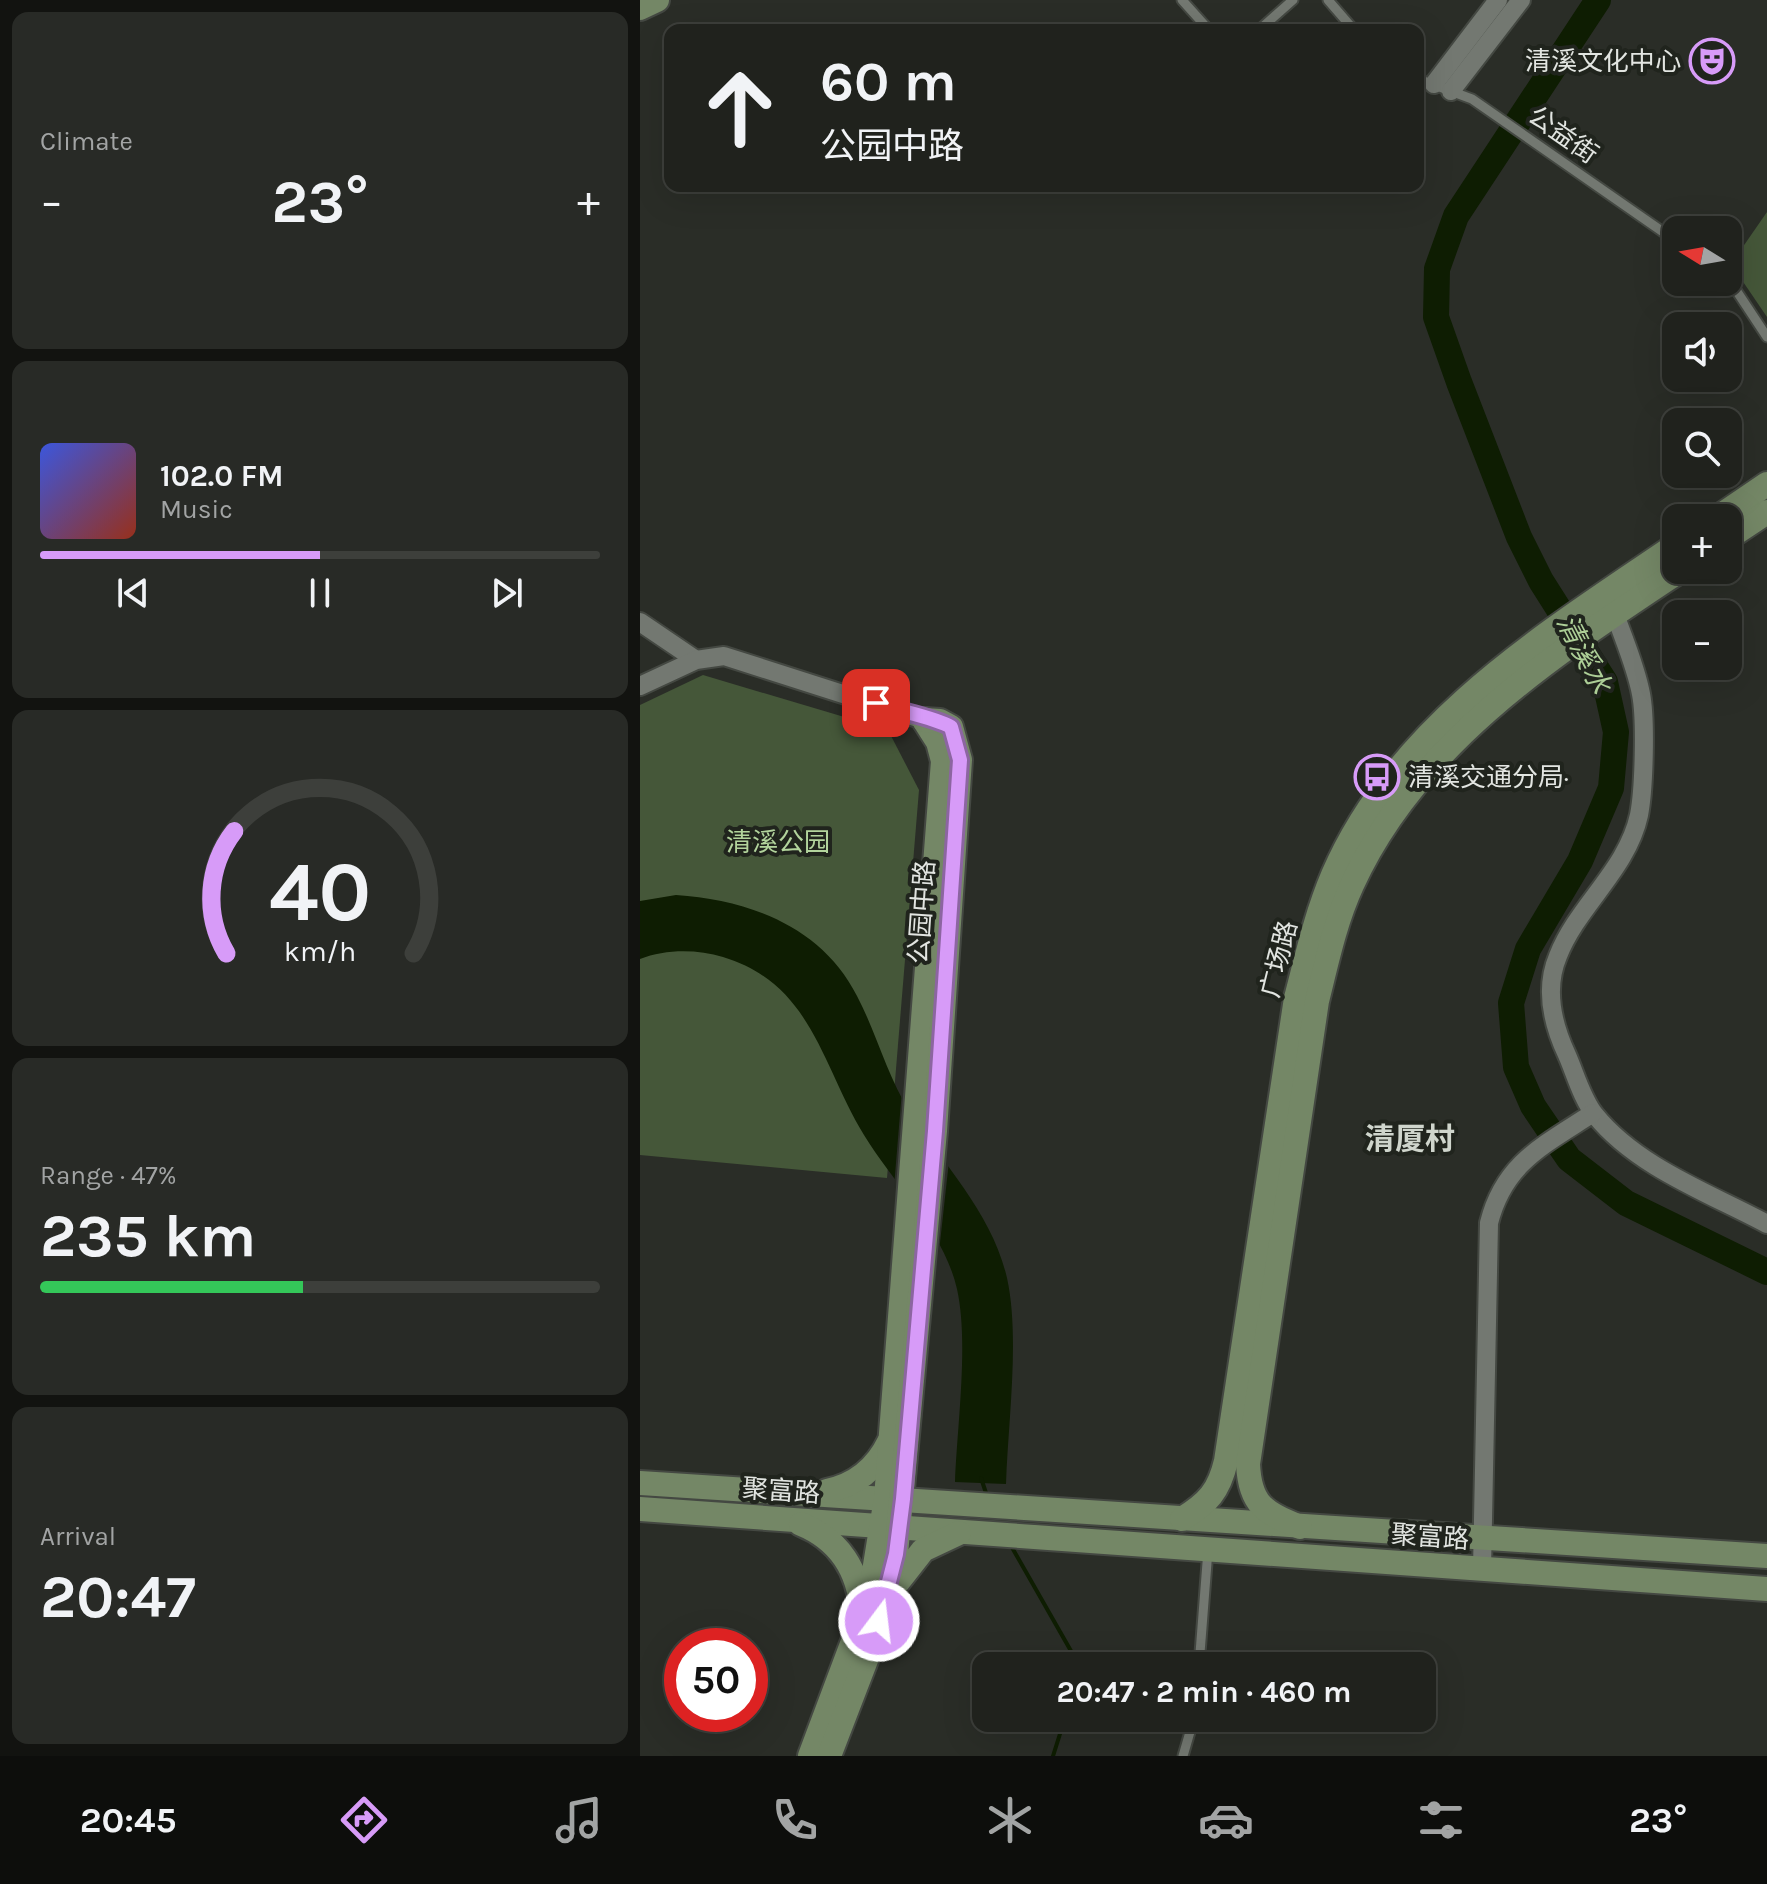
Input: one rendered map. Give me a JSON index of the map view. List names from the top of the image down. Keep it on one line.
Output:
{"streets":{"street":["公园中路","广场路","聚富路"],"lane":["公益街"]},"crossings":[["公园中路","聚富路"],["广场路","聚富路"]],"districts":["清厦村"],"water":["清溪水"],"parks":["清溪公园"],"places":{"theatre":["清溪文化中心"],"bus stop":["清溪交通分局·"]},"north":"left","page":{"tile":["Climate",["Range · 47%","235 km"],["Arrival","20:47"]],"turn":["60 m","公园中路"],"heat":["−","23°","+"],"map_buttons":["+","−"],"song":["102.0 FM","Music"],"limit":"50","trip":"20:47 · 2 min · 460 m","tabs":["20:45","23°"],"gauge":["40","km/h"]}}
